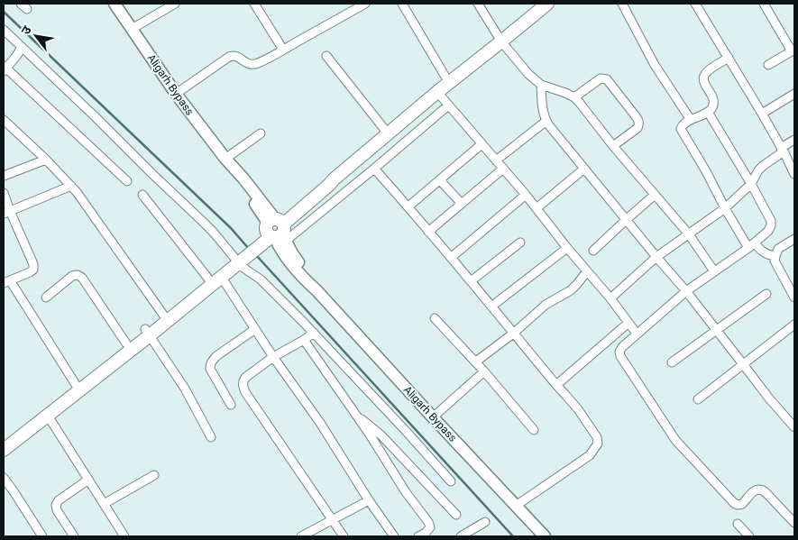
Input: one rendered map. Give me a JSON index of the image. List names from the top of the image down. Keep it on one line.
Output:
{"streets":{"main road":["Aligarh Bypass"]},"north":"top left"}
